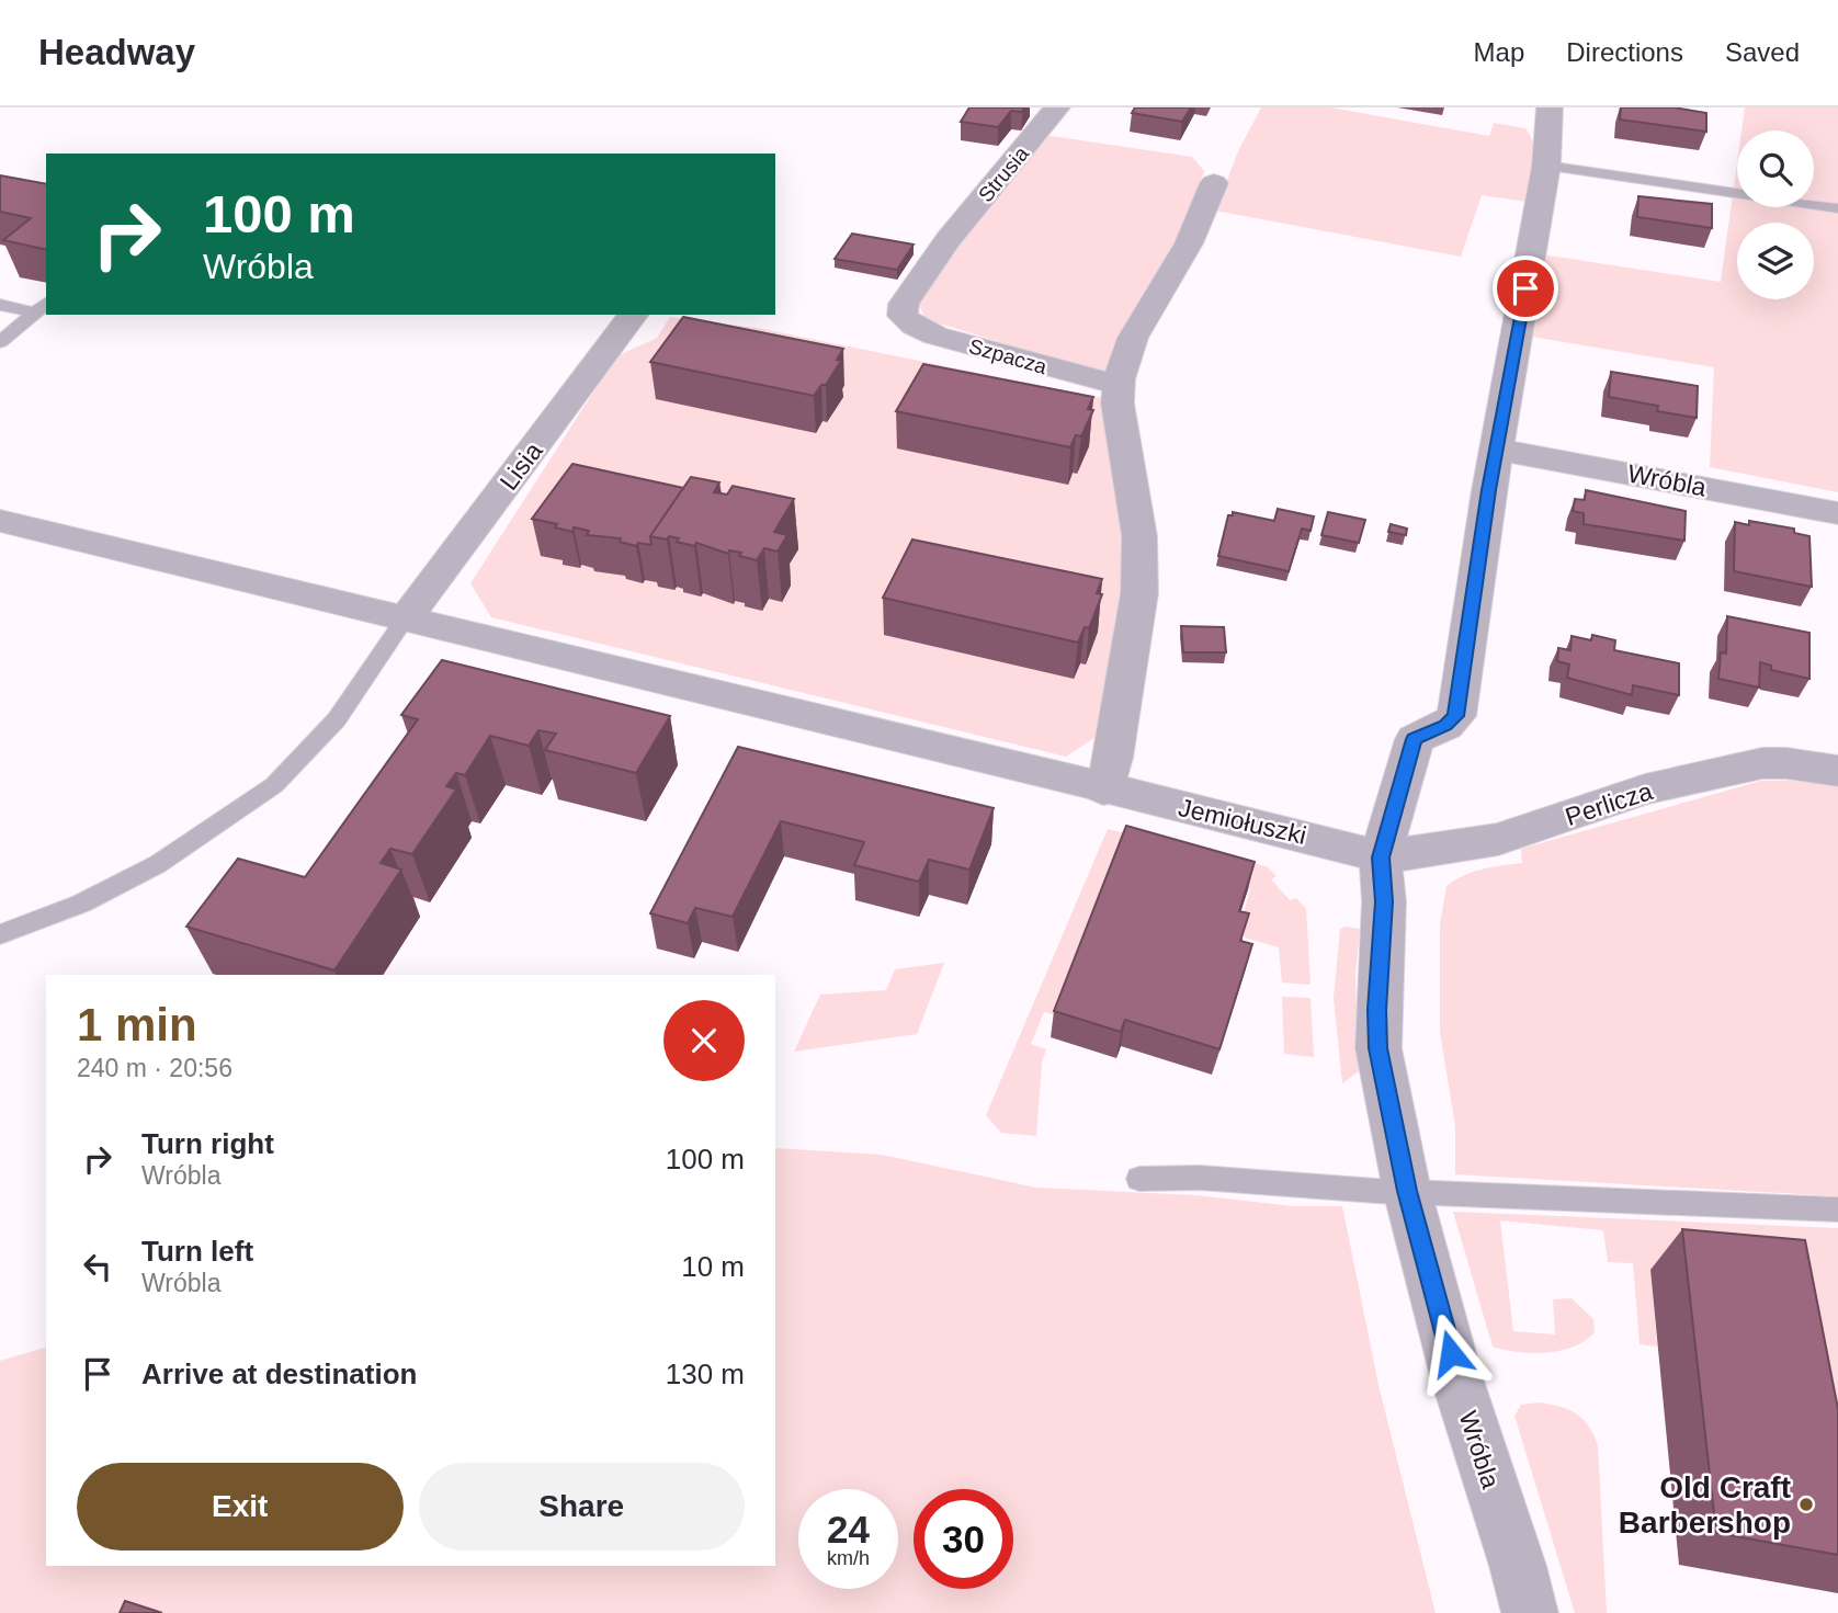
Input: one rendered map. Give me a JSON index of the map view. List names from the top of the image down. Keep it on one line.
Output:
{"streets":{"street":["Strusia","Szpacza","Lisia","Wróbla","Perlicza","Jemiołuszki"]},"crossings":[["Strusia","Szpacza"],["Lisia","Jemiołuszki"],["Wróbla","Perlicza"],["Wróbla","Jemiołuszki"],["Perlicza","Jemiołuszki"]],"places":["Old Craft Barbershop"],"page":{"header":"Headway","nav":["Map","Directions","Saved"],"turn":["100 m","Wróbla"],"heading":["1 min","240 m · 20:56"],"list":[{"name":"Turn right","note":"Wróbla","value":"100 m"},{"name":"Turn left","note":"Wróbla","value":"10 m"},{"name":"Arrive at destination","value":"130 m"}],"buttons":["Exit","Share"],"speed":"24 km/h","limit":"30"}}
